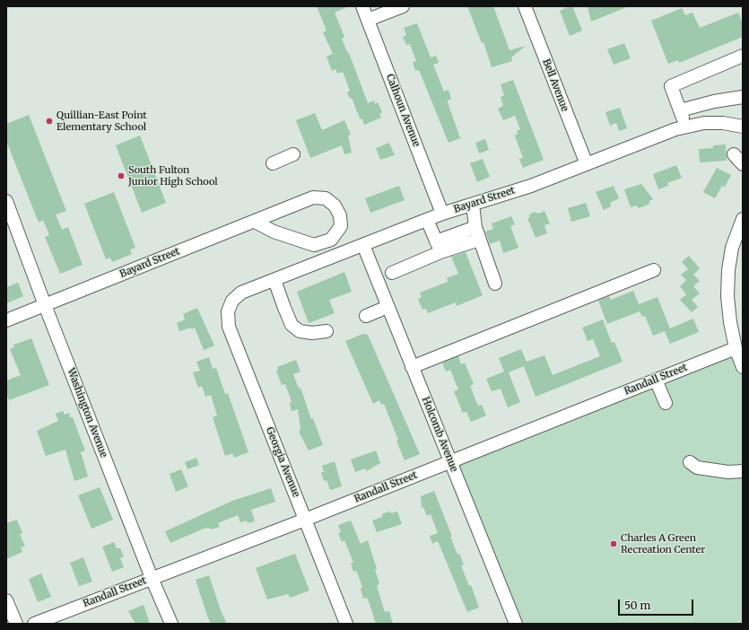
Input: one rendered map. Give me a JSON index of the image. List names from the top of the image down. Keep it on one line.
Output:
{"streets":{"street":["Bell Avenue","Calhoun Avenue","Bayard Street","Randall Street","Washington Avenue","Holcomb Avenue","Georgia Avenue"]},"crossings":[["Bell Avenue","Bayard Street"],["Calhoun Avenue","Bayard Street"],["Bayard Street","Washington Avenue"],["Bayard Street","Holcomb Avenue"],["Bayard Street","Georgia Avenue"],["Randall Street","Washington Avenue"],["Randall Street","Holcomb Avenue"],["Randall Street","Georgia Avenue"]],"places":["Quillian-East Point Elementary School","South Fulton Junior High School","Charles A Green Recreation Center"],"scale_bar":"50 m"}
